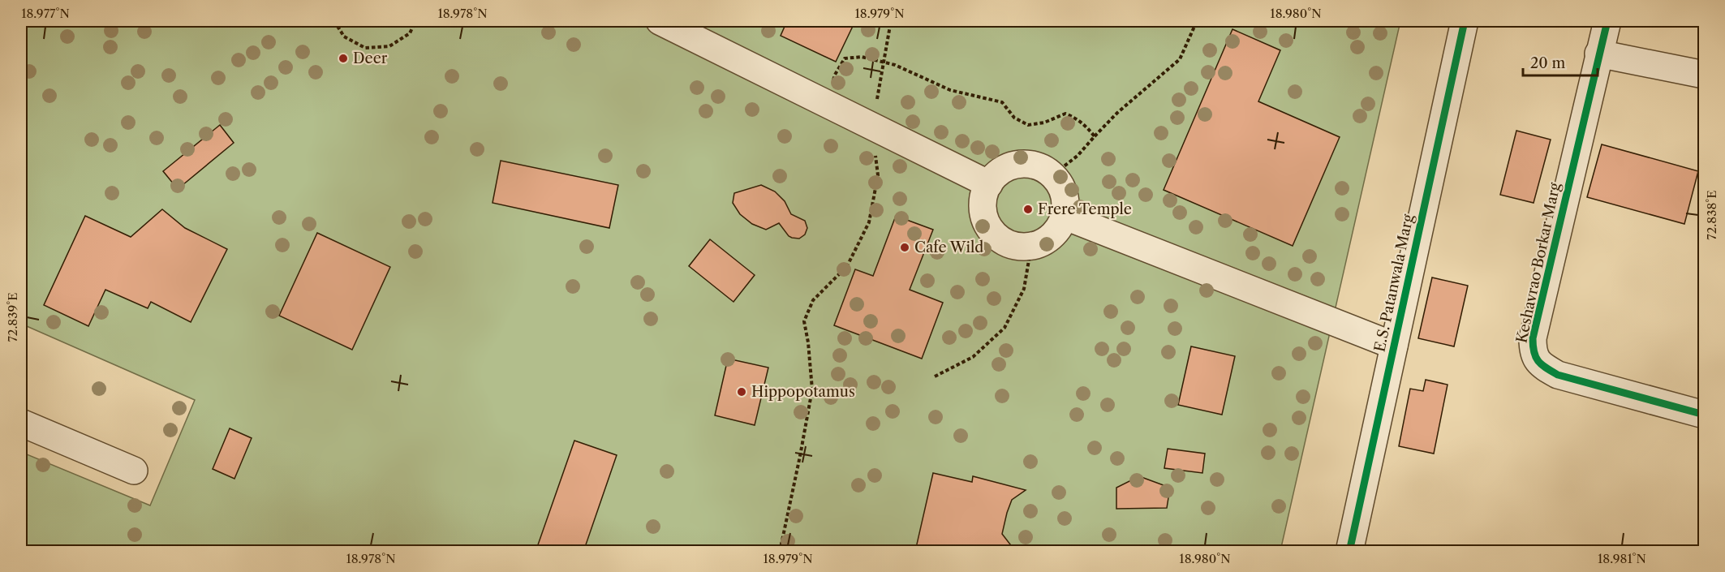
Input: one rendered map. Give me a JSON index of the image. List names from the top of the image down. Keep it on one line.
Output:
{"streets":{"street":["Keshavrao Borkar Marg","E.S. Patanwala Marg"]},"places":["Deer","Frere Temple","Cafe Wild","Hippopotamus"],"scale_bar":"20 m","coordinates":["18.977°N","18.978°N","18.979°N","18.980°N","72.838°E","72.839°E","18.981°N"]}
